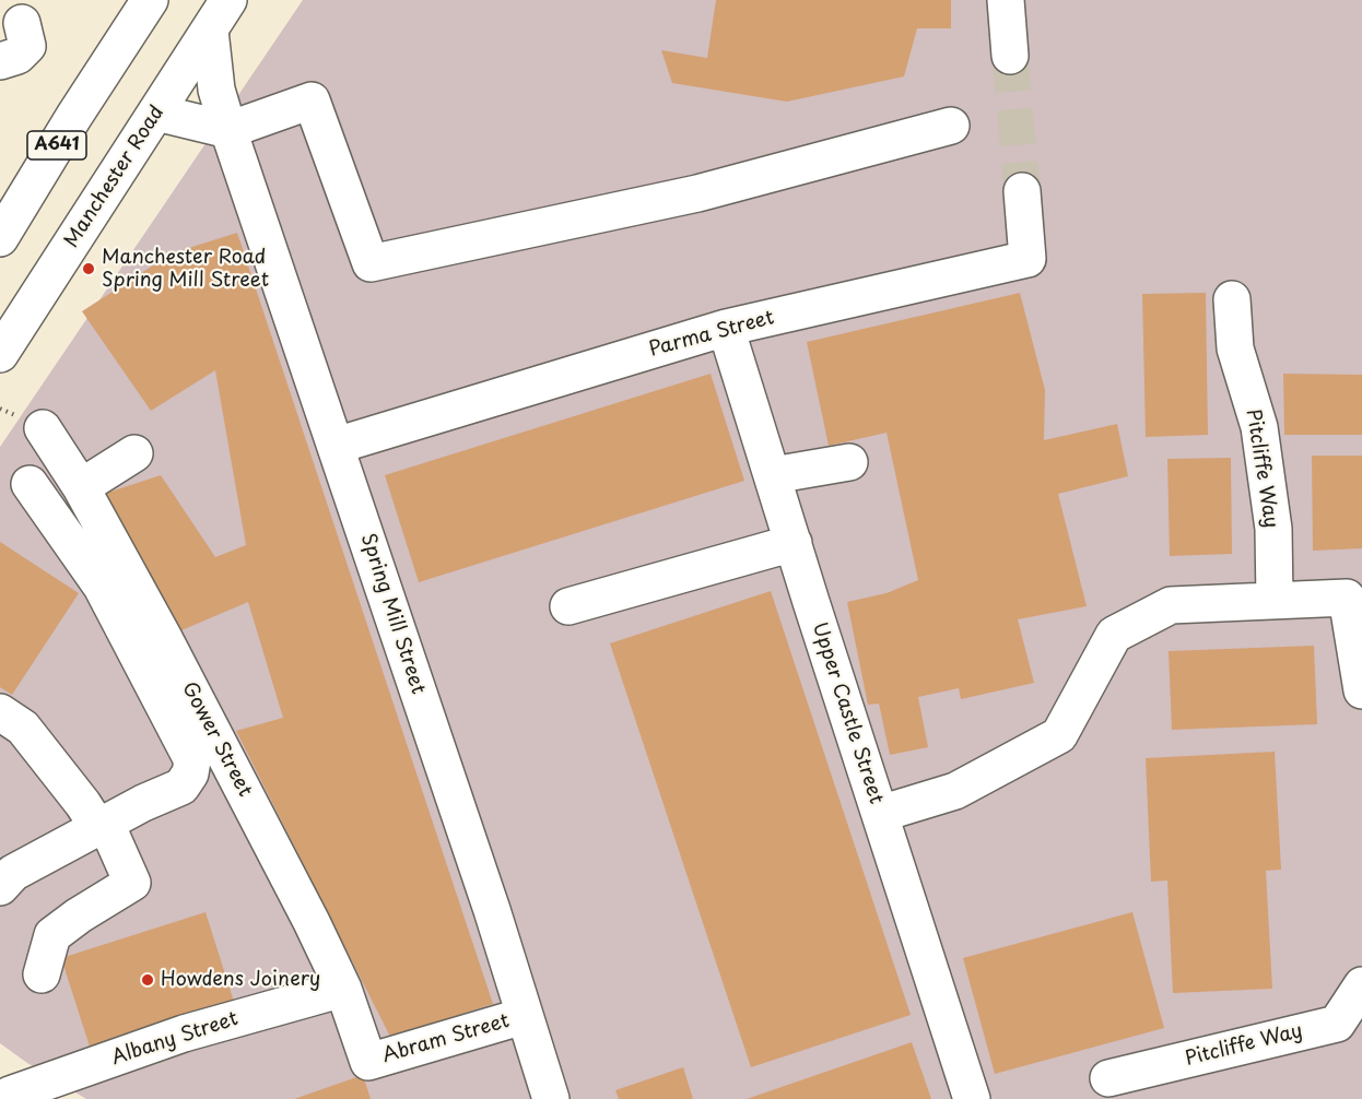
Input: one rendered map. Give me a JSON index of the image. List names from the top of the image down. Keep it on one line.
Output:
{"streets":{"street":["A641","Manchester Road","Parma Street","Pitcliffe Way","Spring Mill Street","Upper Castle Street","Gower Street","Albany Street","Abram Street"]},"crossings":[["Manchester Road","Spring Mill Street"],["Parma Street","Spring Mill Street"],["Parma Street","Upper Castle Street"],["Spring Mill Street","Abram Street"],["Gower Street","Albany Street"],["Gower Street","Abram Street"]],"places":["Manchester Road Spring Mill Street","Howdens Joinery"]}
